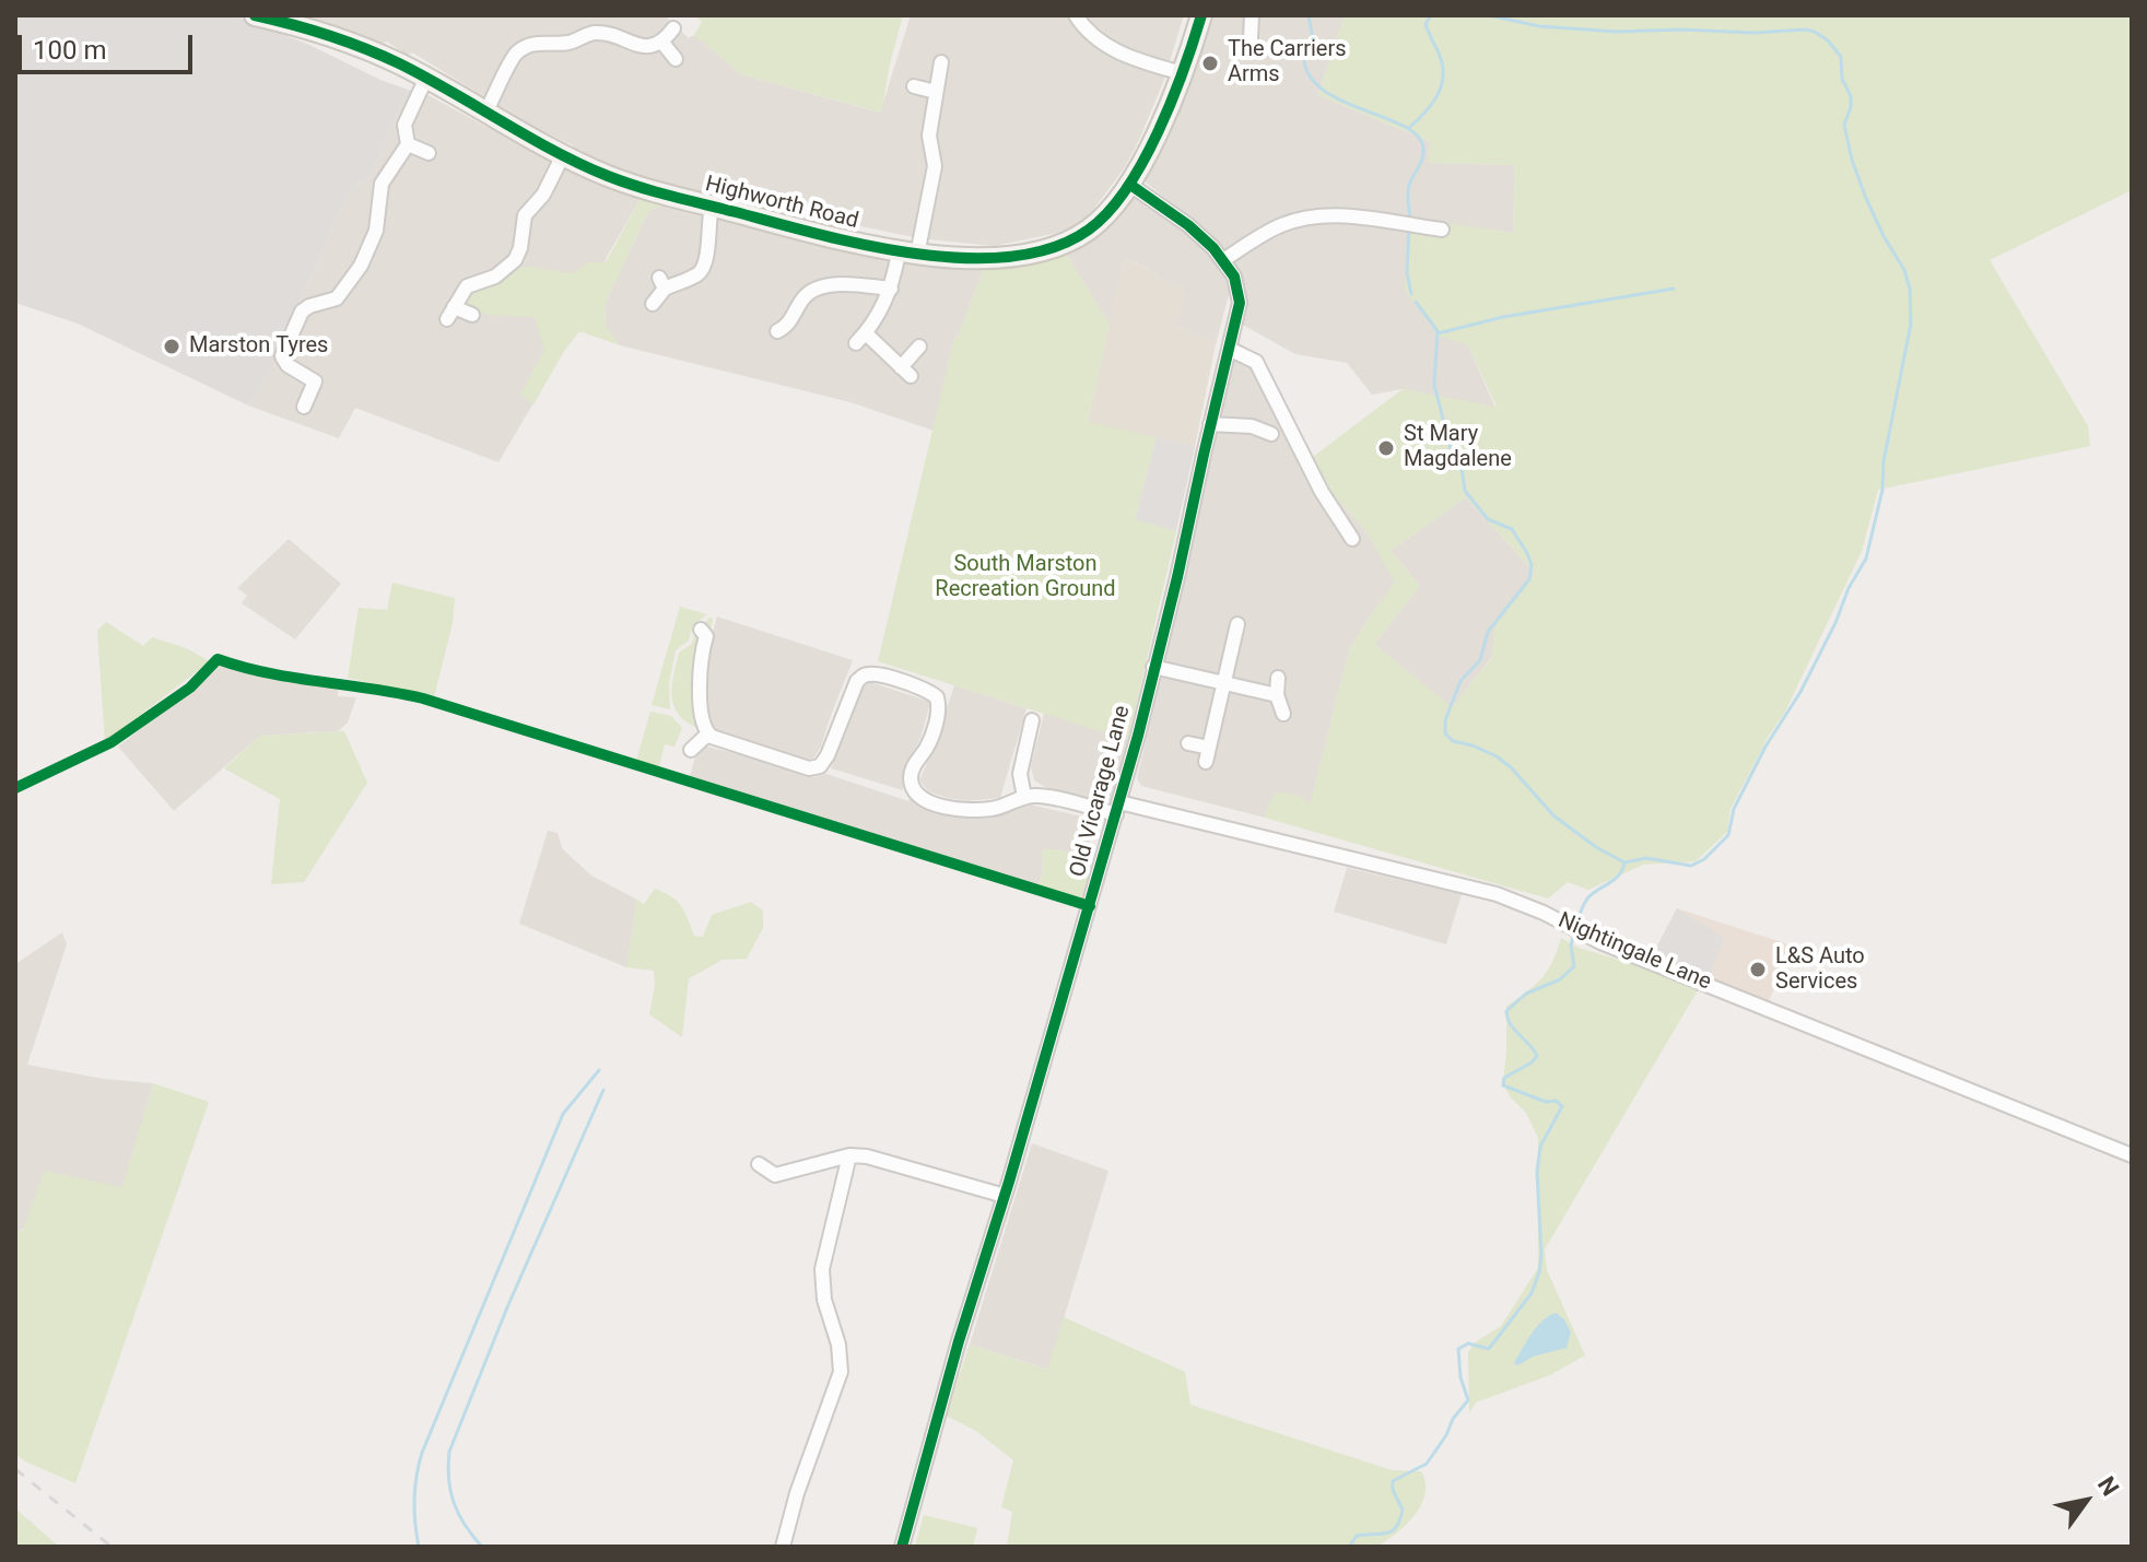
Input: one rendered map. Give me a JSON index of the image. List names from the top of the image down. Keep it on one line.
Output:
{"streets":{"street":["Highworth Road","Old Vicarage Lane","Nightingale Lane"]},"crossings":[["Highworth Road","Old Vicarage Lane"],["Old Vicarage Lane","Nightingale Lane"]],"parks":["South Marston Recreation Ground"],"places":["The Carriers Arms","Marston Tyres","St Mary Magdalene","L&S Auto Services"],"scale_bar":"100 m","north":"top right"}
